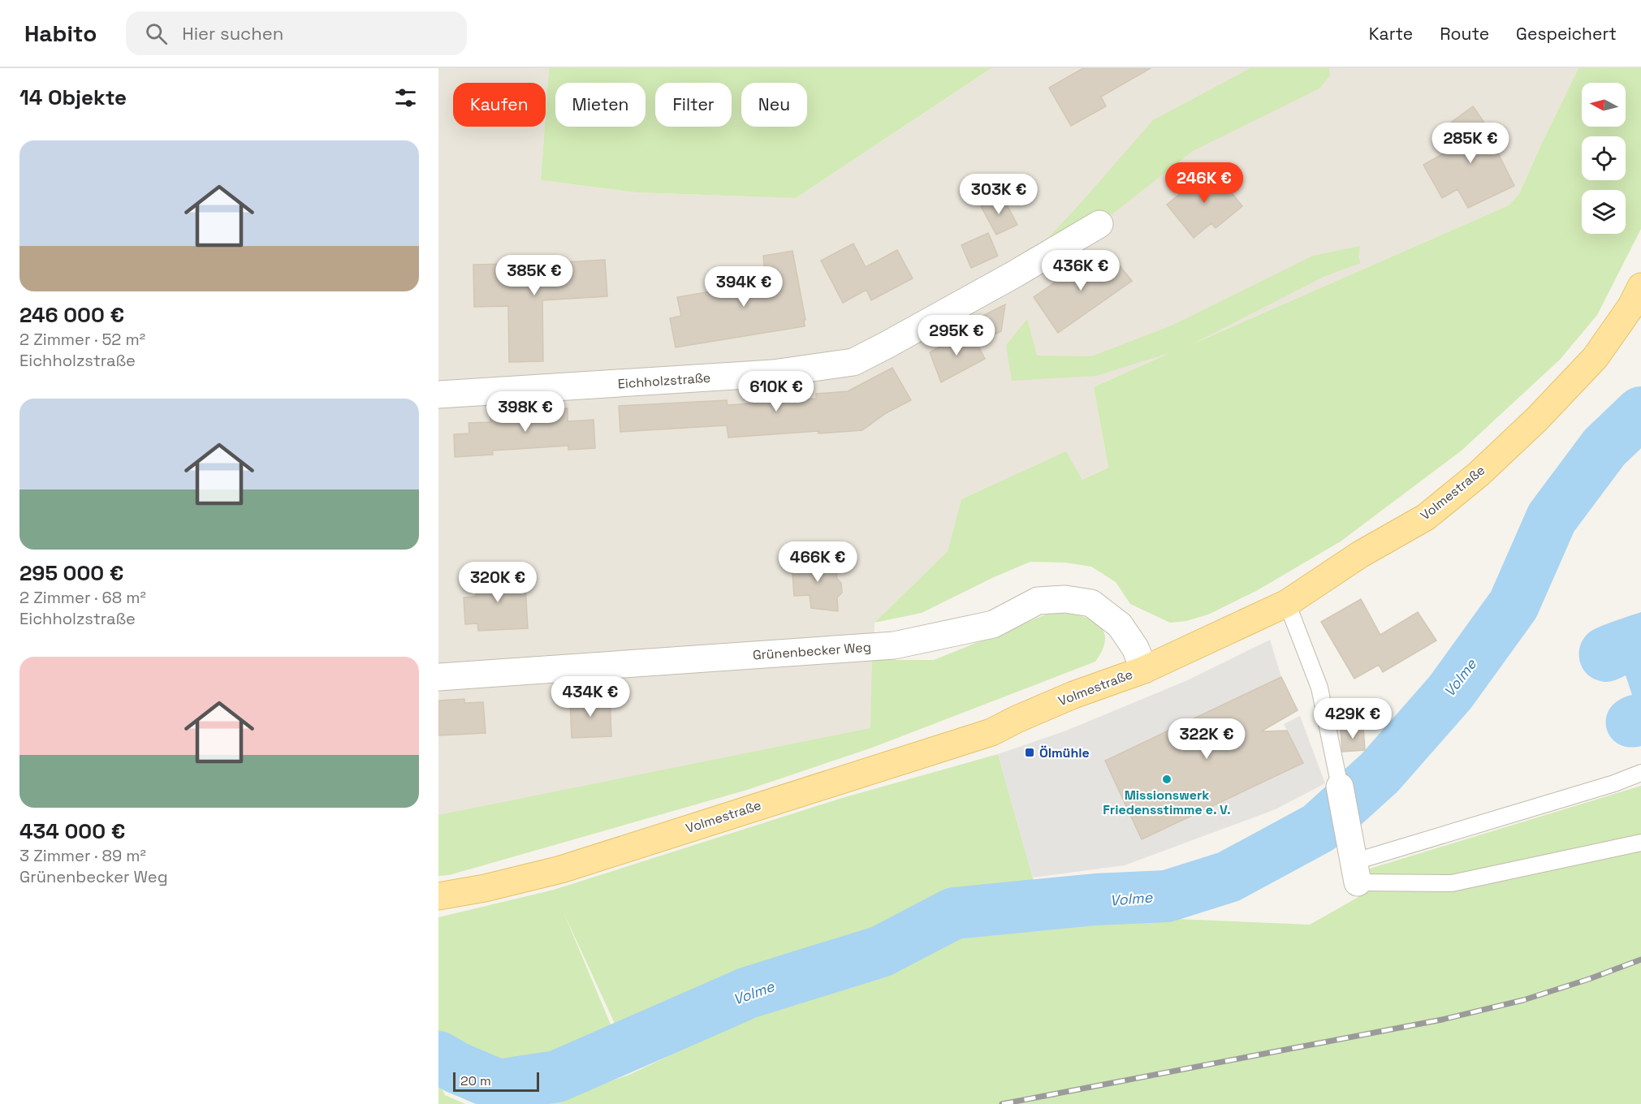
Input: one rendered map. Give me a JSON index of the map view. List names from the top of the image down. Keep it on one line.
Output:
{"streets":{"main road":["Volmestraße"],"street":["Eichholzstraße","Grünenbecker Weg"]},"crossings":[["Volmestraße","Grünenbecker Weg"]],"water":["Volme"],"places":{"transit":["Ölmühle"],"other":["Missionswerk Friedensstimme e. V."]},"scale_bar":"20 m","north":"left","page":{"header":"Habito","search":"Hier suchen","nav":["Karte","Route","Gespeichert"],"heading":"14 Objekte","chip":["Kaufen","Mieten","Filter","Neu"],"price":["285K €","246K €","303K €","436K €","385K €","394K €","295K €","610K €","398K €","466K €","320K €","434K €","429K €","322K €"],"list":[{"name":"246 000 €","note":"2 Zimmer · 52 m² · Eichholzstraße"},{"name":"295 000 €","note":"2 Zimmer · 68 m² · Eichholzstraße"},{"name":"434 000 €","note":"3 Zimmer · 89 m² · Grünenbecker Weg"}],"scale":"20 m"}}
